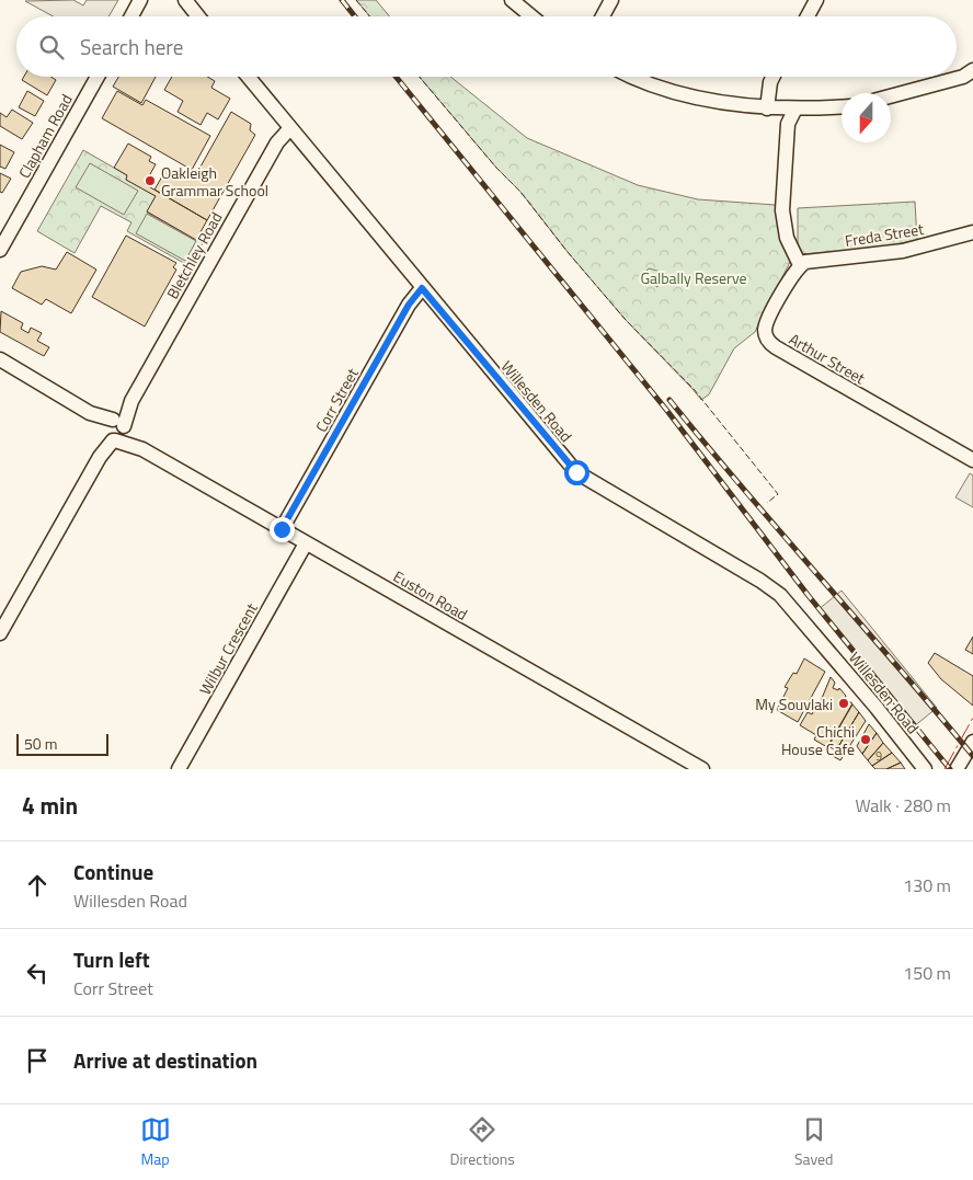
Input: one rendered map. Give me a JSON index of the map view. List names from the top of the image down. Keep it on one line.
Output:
{"streets":{"street":["Clapham Road","Freda Street","Bletchley Road","Arthur Street","Corr Street","Willesden Road","Euston Road","Wilbur Crescent"]},"crossings":[["Freda Street","Arthur Street"],["Bletchley Road","Willesden Road"],["Bletchley Road","Euston Road"],["Corr Street","Willesden Road"],["Corr Street","Euston Road"],["Euston Road","Wilbur Crescent"]],"parks":["Galbally Reserve"],"places":["Oakleigh Grammar School","My Souvlaki","Chichi House Cafe"],"house_numbers":["9"],"scale_bar":"50 m","north":"bottom","page":{"search":"Search here","scale":"50 m","heading":["4 min","Walk · 280 m"],"list":[["Continue","Willesden Road","130 m"],["Turn left","Corr Street","150 m"],"Arrive at destination"],"nav":["Map","Directions","Saved"]}}
